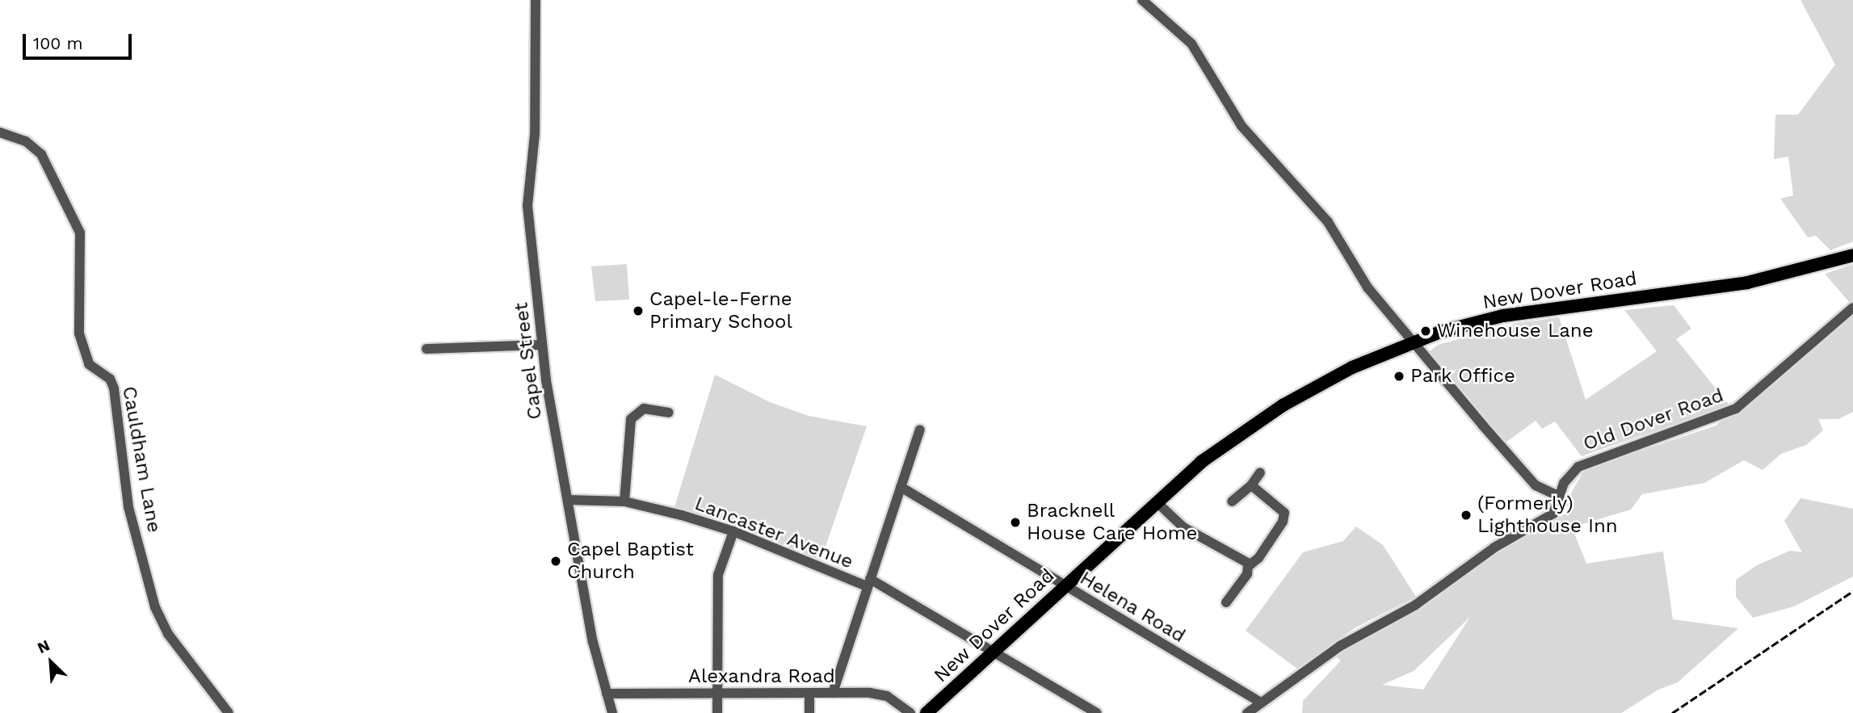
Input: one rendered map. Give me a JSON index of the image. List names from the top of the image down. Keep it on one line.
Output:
{"streets":{"main road":["New Dover Road"],"street":["Capel Street","Old Dover Road","Cauldham Lane","Lancaster Avenue","Helena Road","Alexandra Road"]},"crossings":[["New Dover Road","Lancaster Avenue"],["New Dover Road","Helena Road"],["Capel Street","Lancaster Avenue"],["Capel Street","Alexandra Road"],["Old Dover Road","Helena Road"]],"places":["Capel-le-Ferne Primary School","Winehouse Lane","Park Office","(Formerly) Lighthouse Inn","Bracknell House Care Home","Capel Baptist Church"],"scale_bar":"100 m","north":"top left"}
